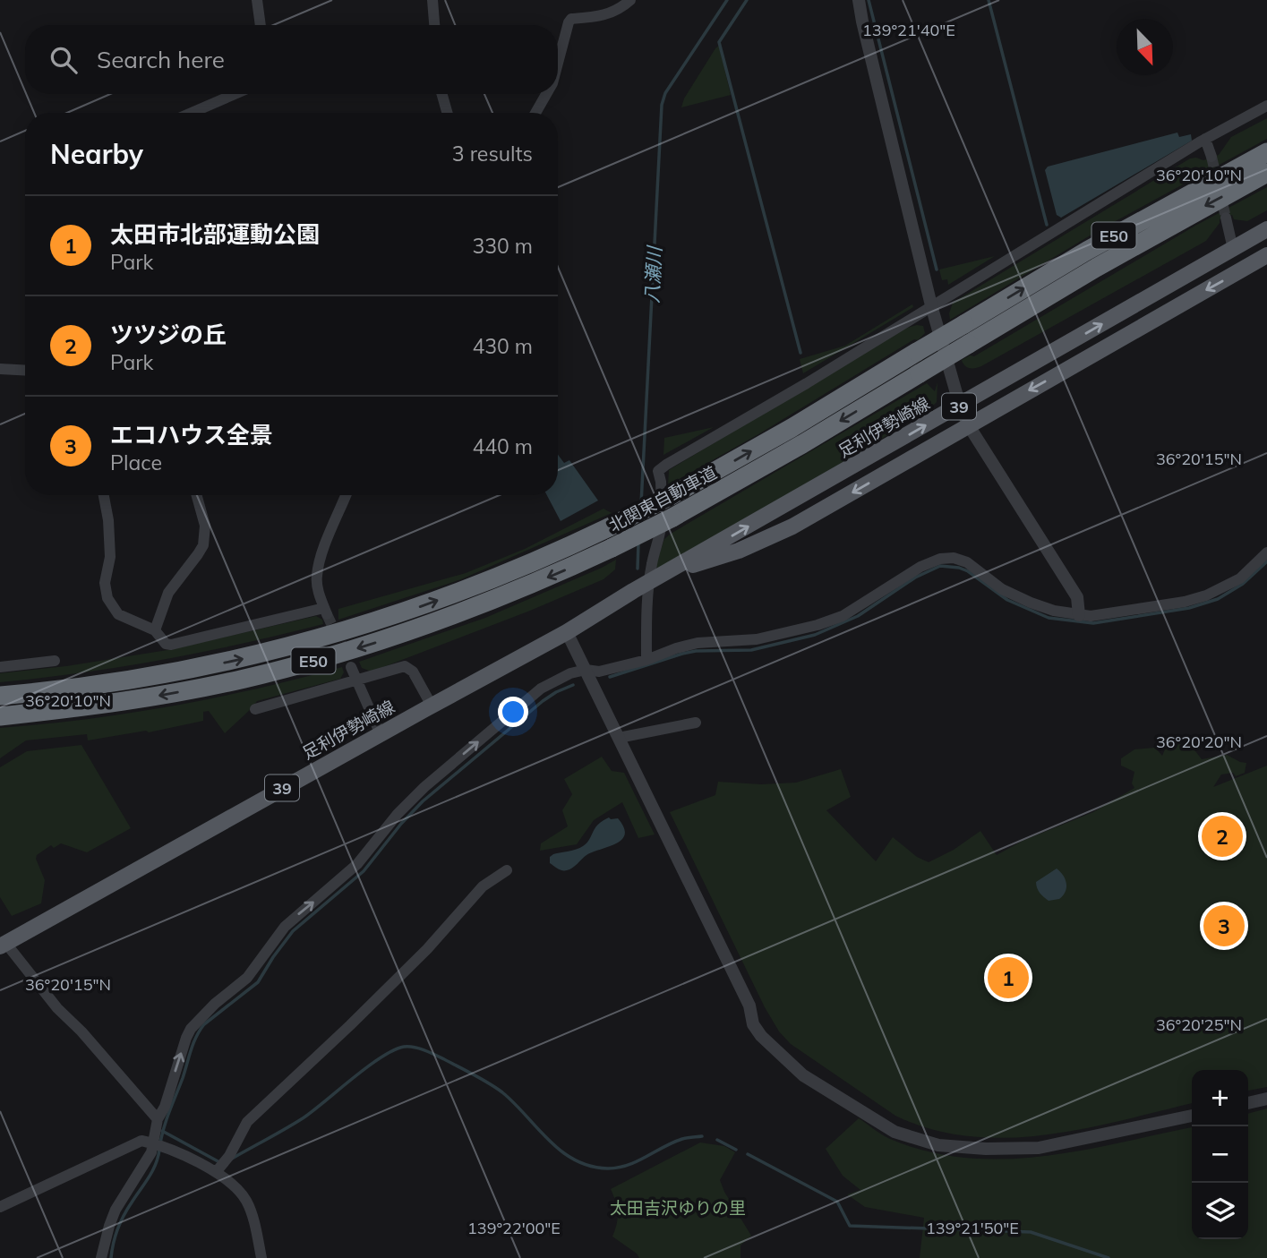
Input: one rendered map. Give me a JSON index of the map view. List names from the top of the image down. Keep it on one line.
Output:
{"streets":{"highway":["E50","北関東自動車道"],"main road":["39","足利伊勢崎線"]},"water":["八瀬川"],"parks":["太田吉沢ゆりの里"],"north":"bottom right","page":{"search":"Search here","heading":["Nearby","3 results"],"list":[{"mark":"1","name":"太田市北部運動公園","note":"Park","value":"330 m"},{"mark":"2","name":"ツツジの丘","note":"Park","value":"430 m"},{"mark":"3","name":"エコハウス全景","note":"Place","value":"440 m"}],"pins":["2","3","1"],"map_buttons":["+","−"]},"coordinates":["139°21'40\"E","36°20'10\"N","36°20'15\"N","36°20'20\"N","36°20'25\"N","139°22'00\"E","139°21'50\"E"]}
